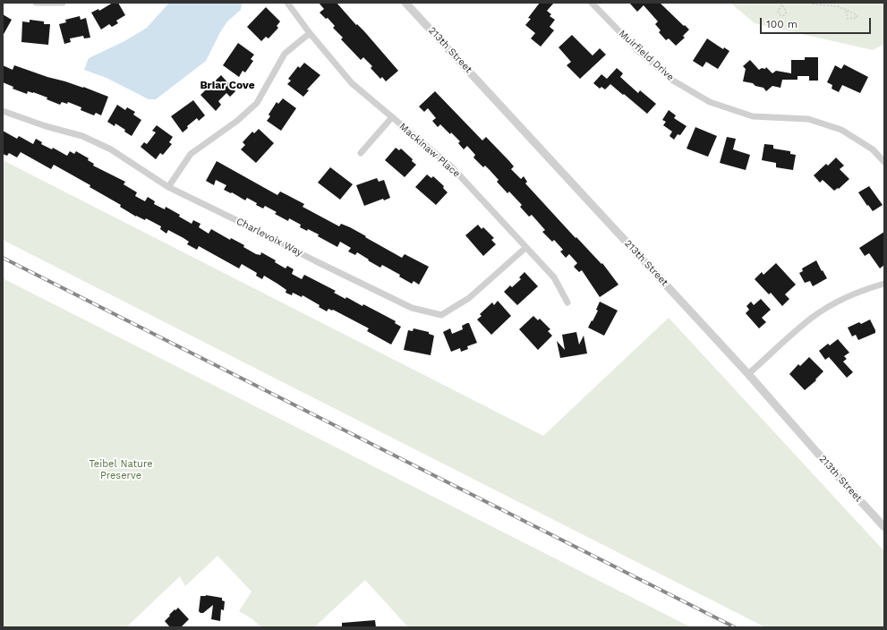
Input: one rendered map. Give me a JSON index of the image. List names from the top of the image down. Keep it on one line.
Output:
{"streets":{"street":["213th Street","Muirfield Drive","Mackinaw Place","Charlevoix Way"]},"crossings":[["Mackinaw Place","Charlevoix Way"]],"districts":["Briar Cove"],"parks":["Teibel Nature Preserve"],"scale_bar":"100 m"}
